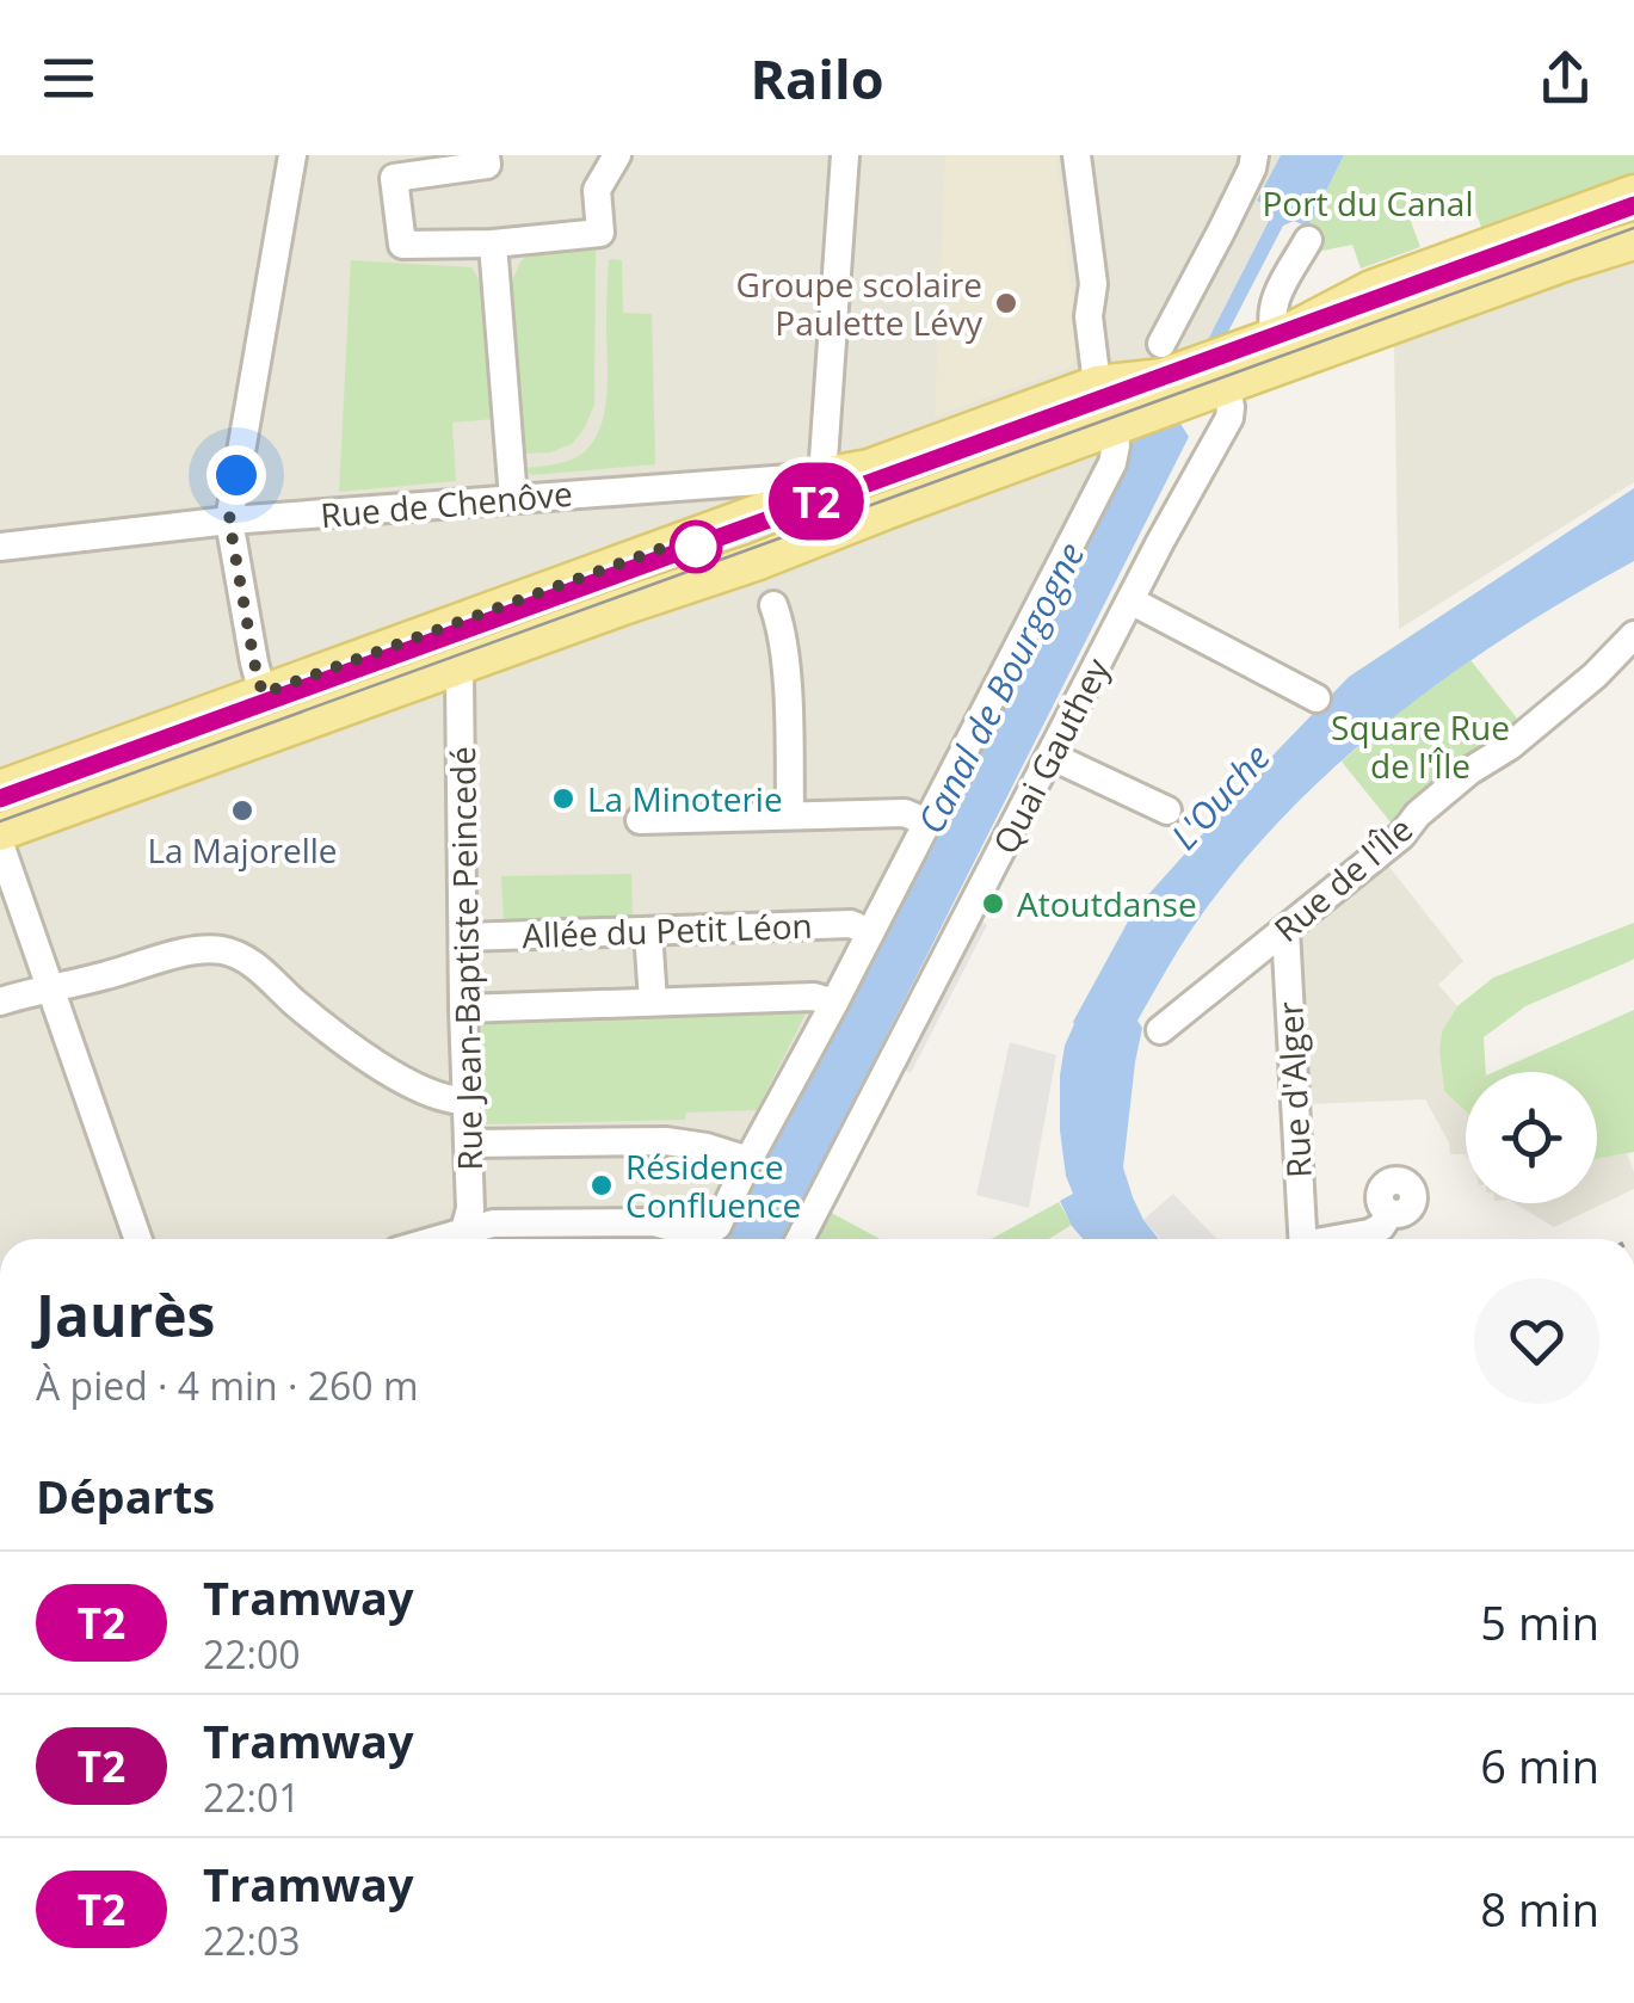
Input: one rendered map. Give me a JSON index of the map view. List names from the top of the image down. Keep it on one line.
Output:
{"streets":{"street":["Rue de Chenôve","Quai Gauthey","Rue de l'Île","Allée du Petit Léon","Rue Jean-Baptiste Peincedé","Rue d'Alger"]},"crossings":[["Rue de l'Île","Rue d'Alger"],["Allée du Petit Léon","Rue Jean-Baptiste Peincedé"]],"water":["Canal de Bourgogne","L'Ouche"],"parks":["Port du Canal","Square Rue de l'Île"],"places":["Groupe scolaire Paulette Lévy","La Minoterie","La Majorelle","Atoutdanse","Résidence Confluence"],"lines":["tram line T2"],"page":{"header":"Railo","on_map":"T2","heading":[["Jaurès","À pied · 4 min · 260 m"],"Départs"],"list":[{"mark":"T2","name":"Tramway","note":"22:00","value":"5 min"},{"mark":"T2","name":"Tramway","note":"22:01","value":"6 min"},{"mark":"T2","name":"Tramway","note":"22:03","value":"8 min"}]}}
